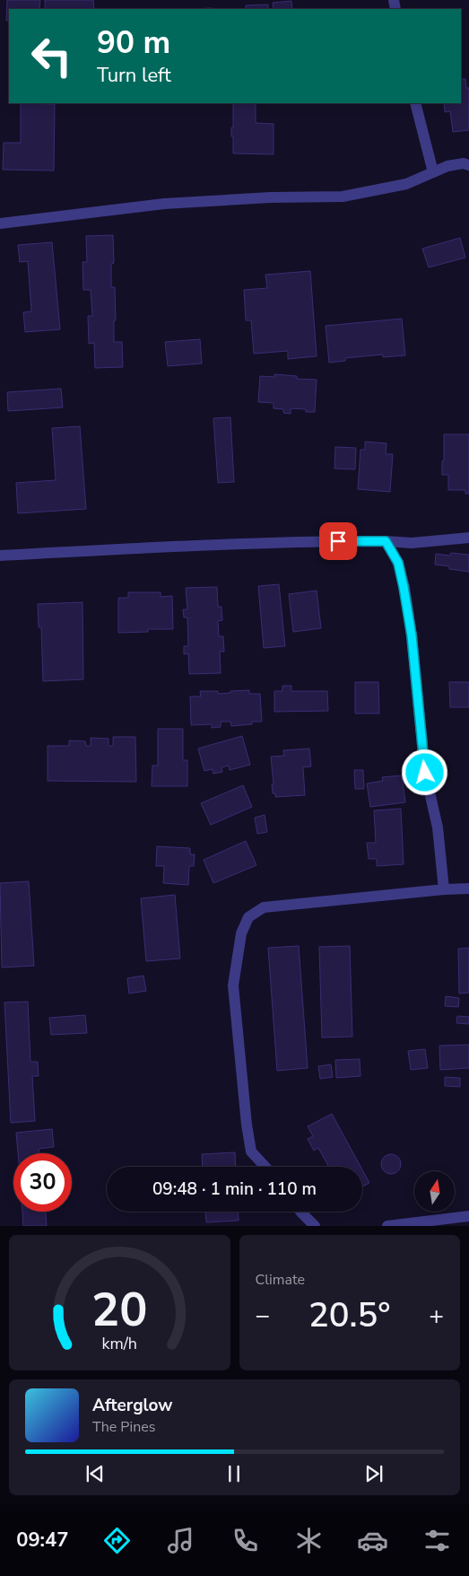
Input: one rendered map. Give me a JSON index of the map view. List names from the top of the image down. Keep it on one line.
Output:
{"north":"top","page":{"turn":["90 m","Turn left"],"limit":"30","trip":"09:48 · 1 min · 110 m","tile":"Climate","heat":["−","20.5°","+"],"song":["Afterglow","The Pines"],"tabs":"09:47","gauge":["20","km/h"]}}
